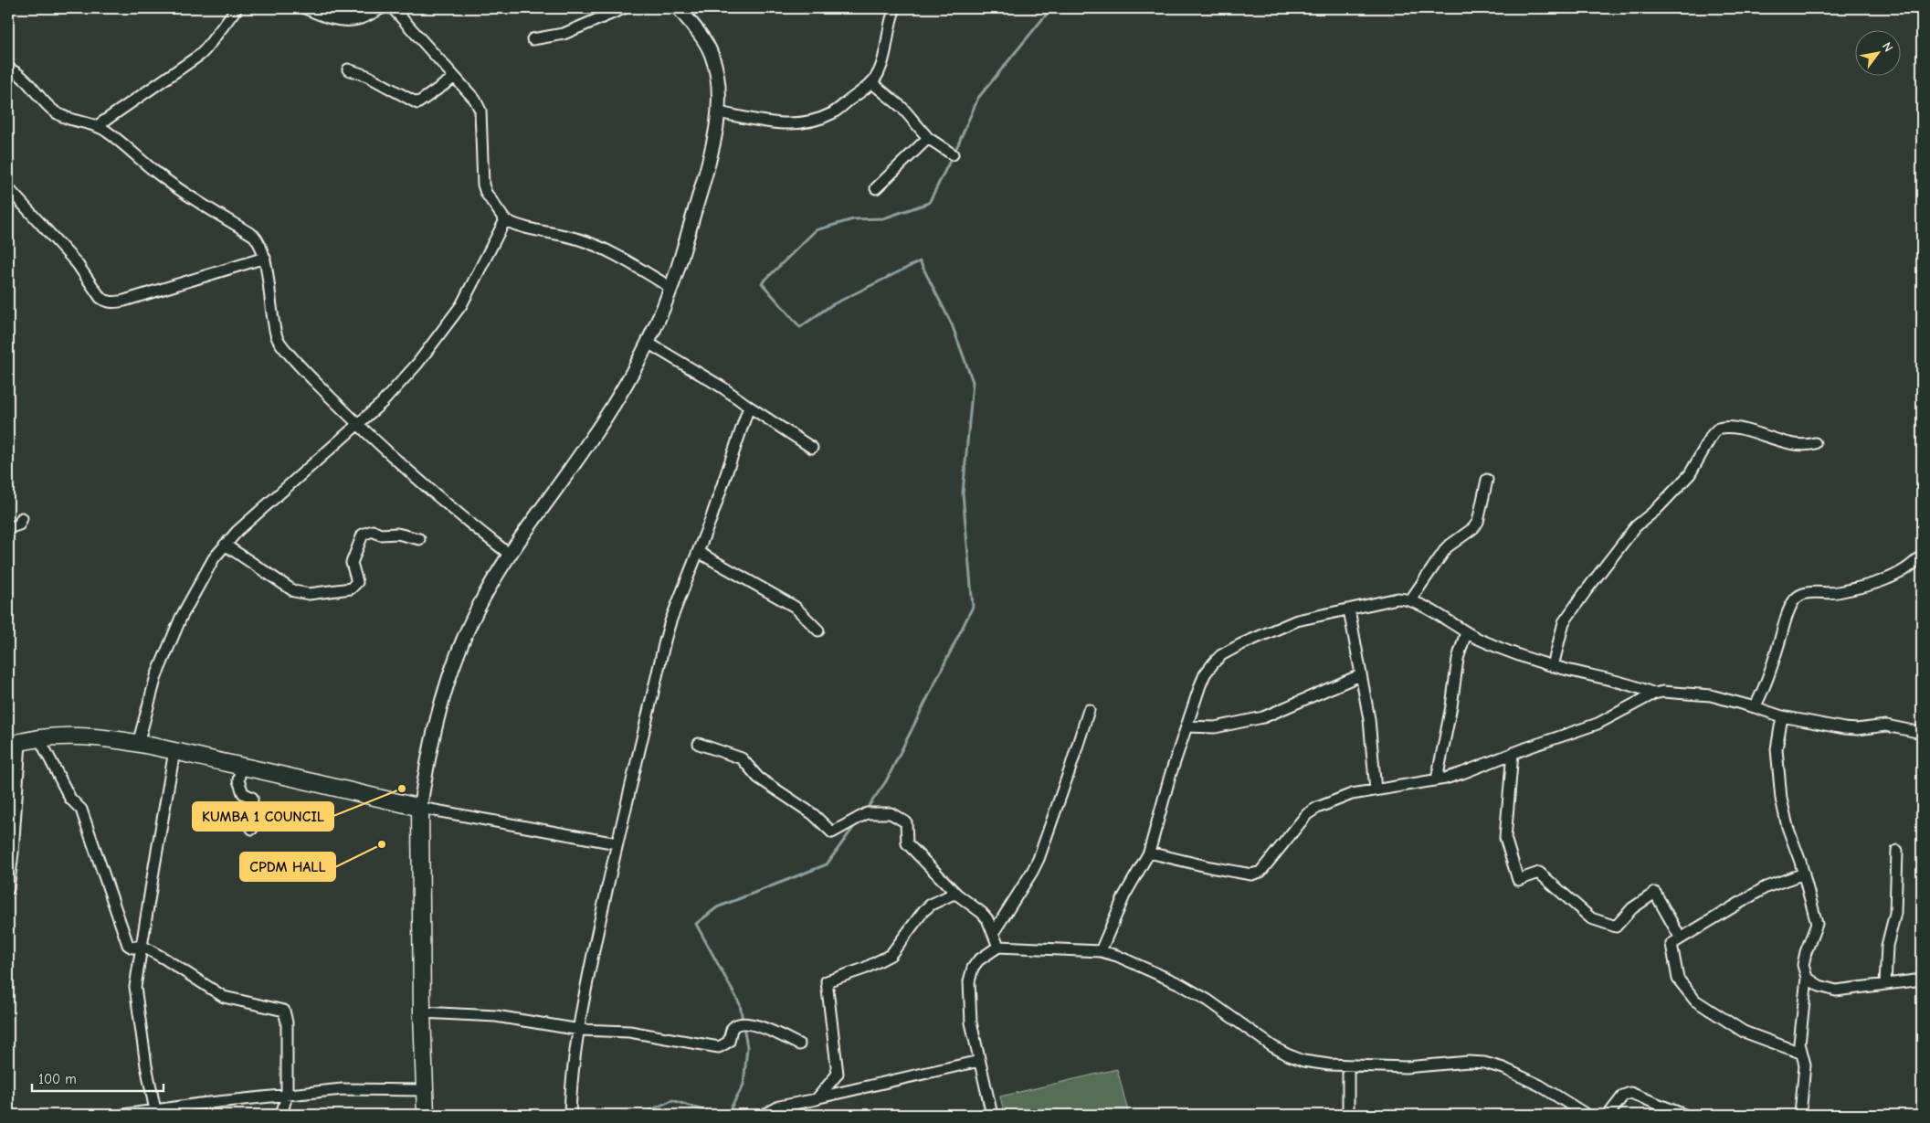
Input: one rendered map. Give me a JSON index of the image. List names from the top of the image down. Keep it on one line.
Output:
{"places":["KUMBA 1 COUNCIL","CPDM HALL"],"scale_bar":"100 m","north":"top right"}
